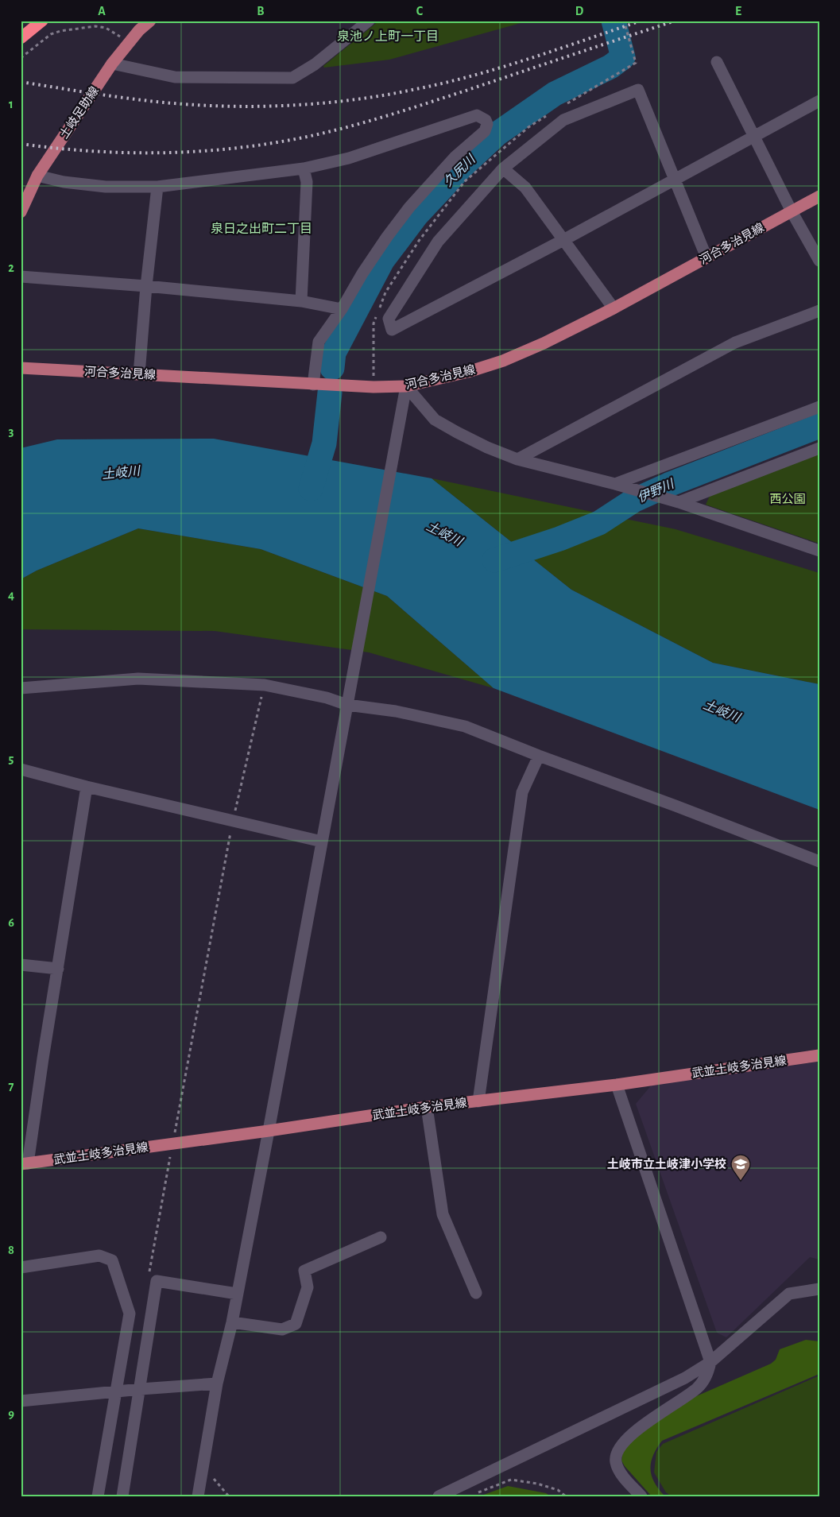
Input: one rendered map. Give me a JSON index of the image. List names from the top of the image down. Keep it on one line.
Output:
{"streets":{"main road":["土岐足助線","河合多治見線","武並土岐多治見線"]},"districts":["泉池ノ上町一丁目","泉日之出町二丁目"],"water":["久尻川","土岐川","伊野川"],"parks":["西公園"],"places":{"school or university":["土岐市立土岐津小学校"]},"grid":{"columns":["A","B","C","D","E"],"rows":["1","2","3","4","5","6","7","8","9"]}}
